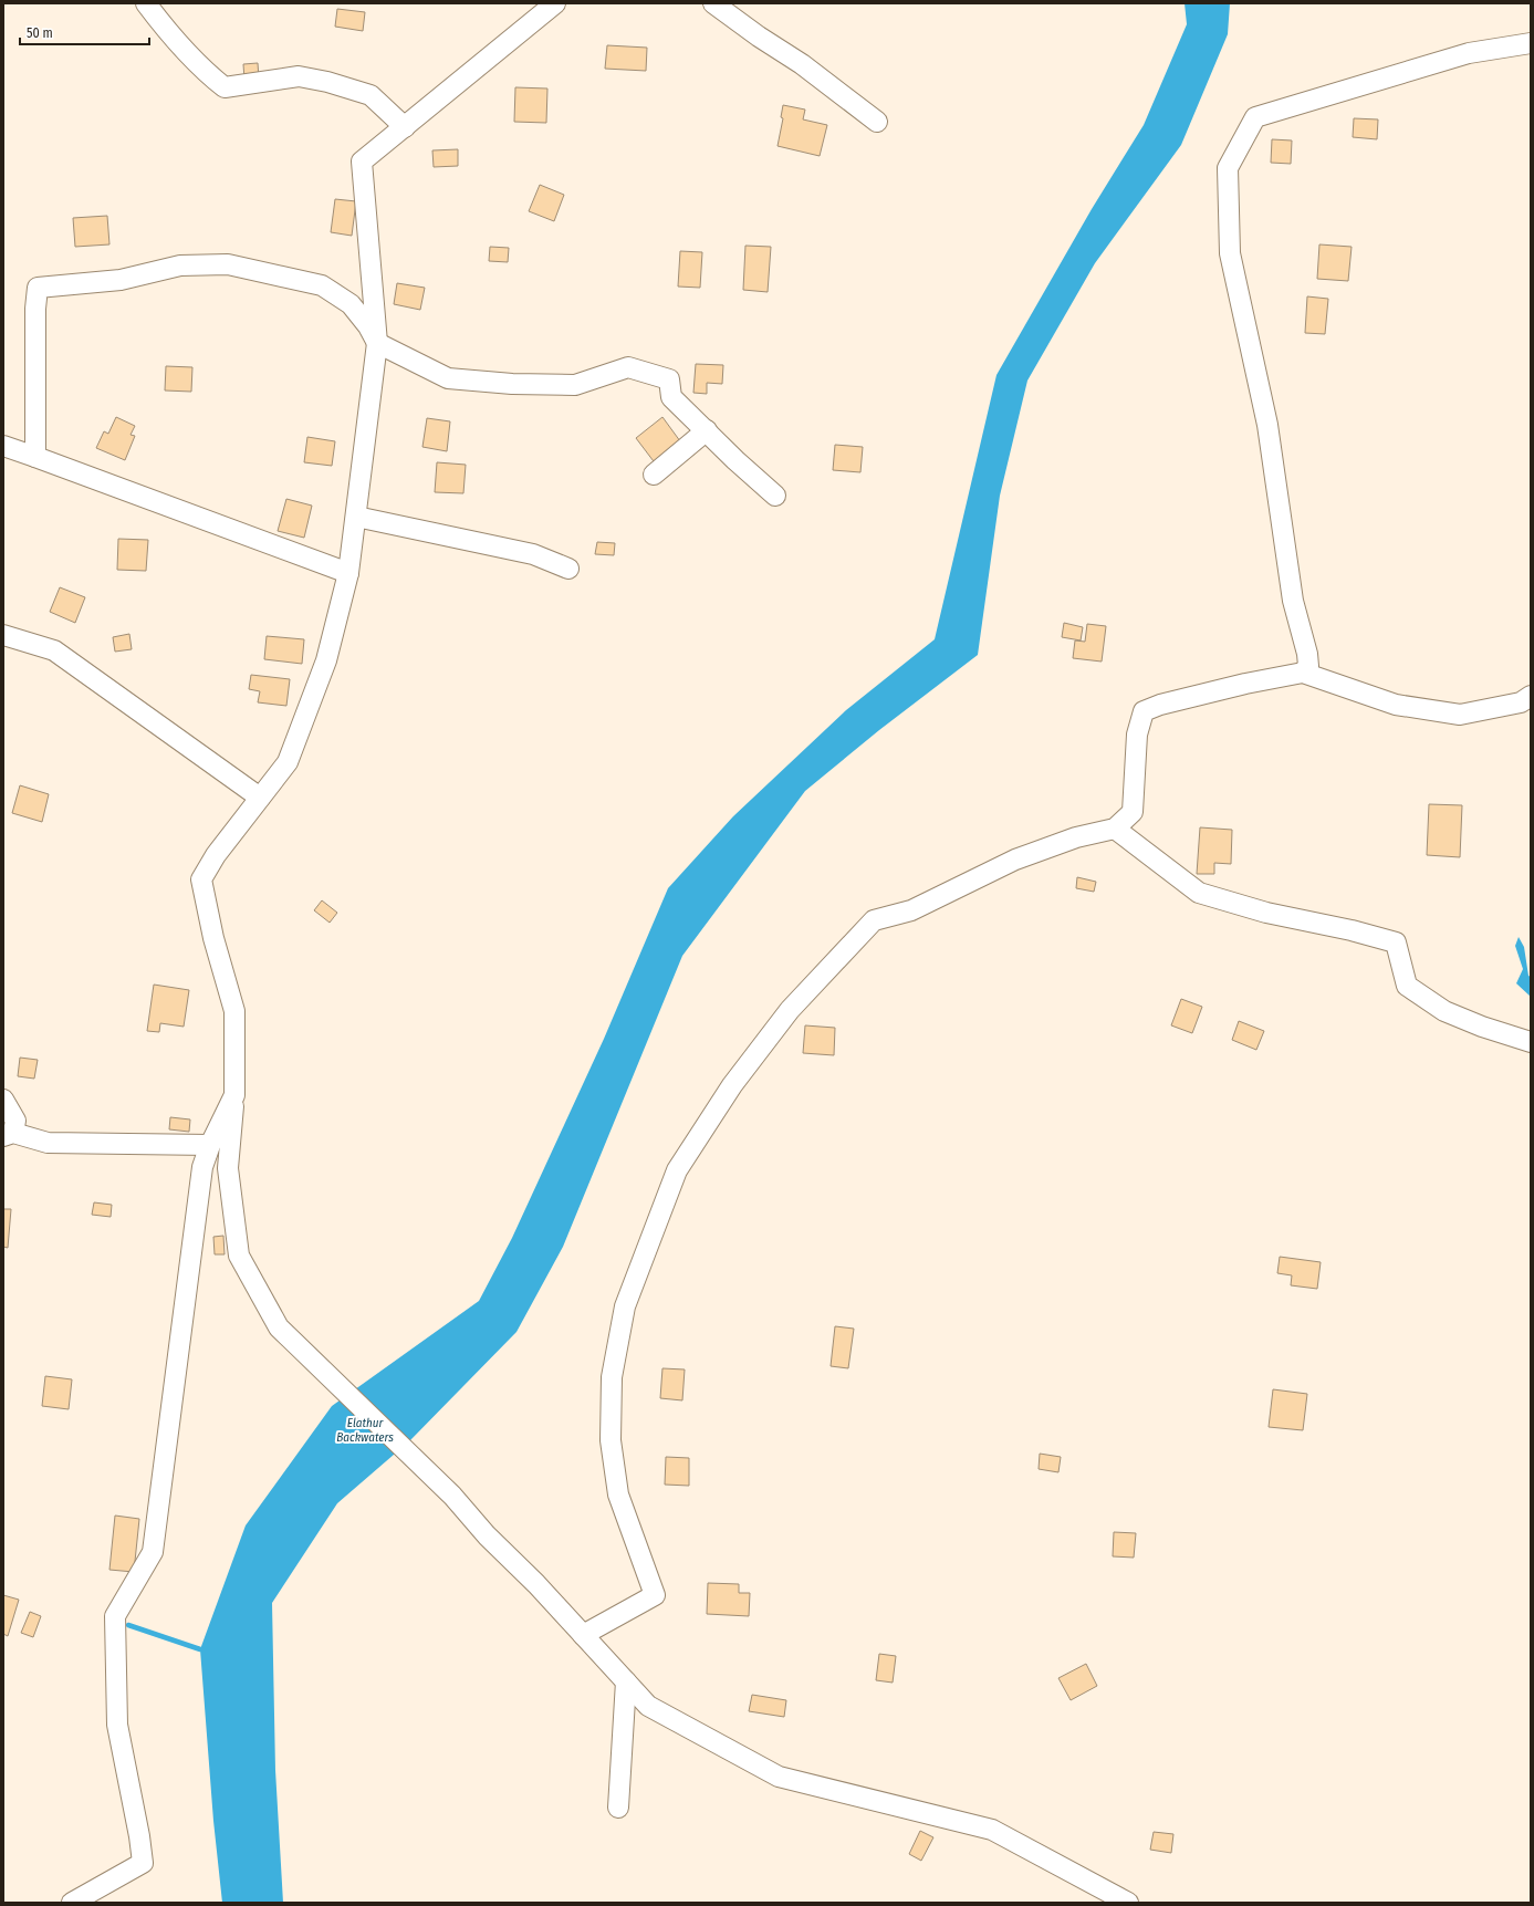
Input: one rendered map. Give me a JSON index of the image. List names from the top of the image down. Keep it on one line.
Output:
{"water":["Elathur Backwaters"],"scale_bar":"50 m"}
